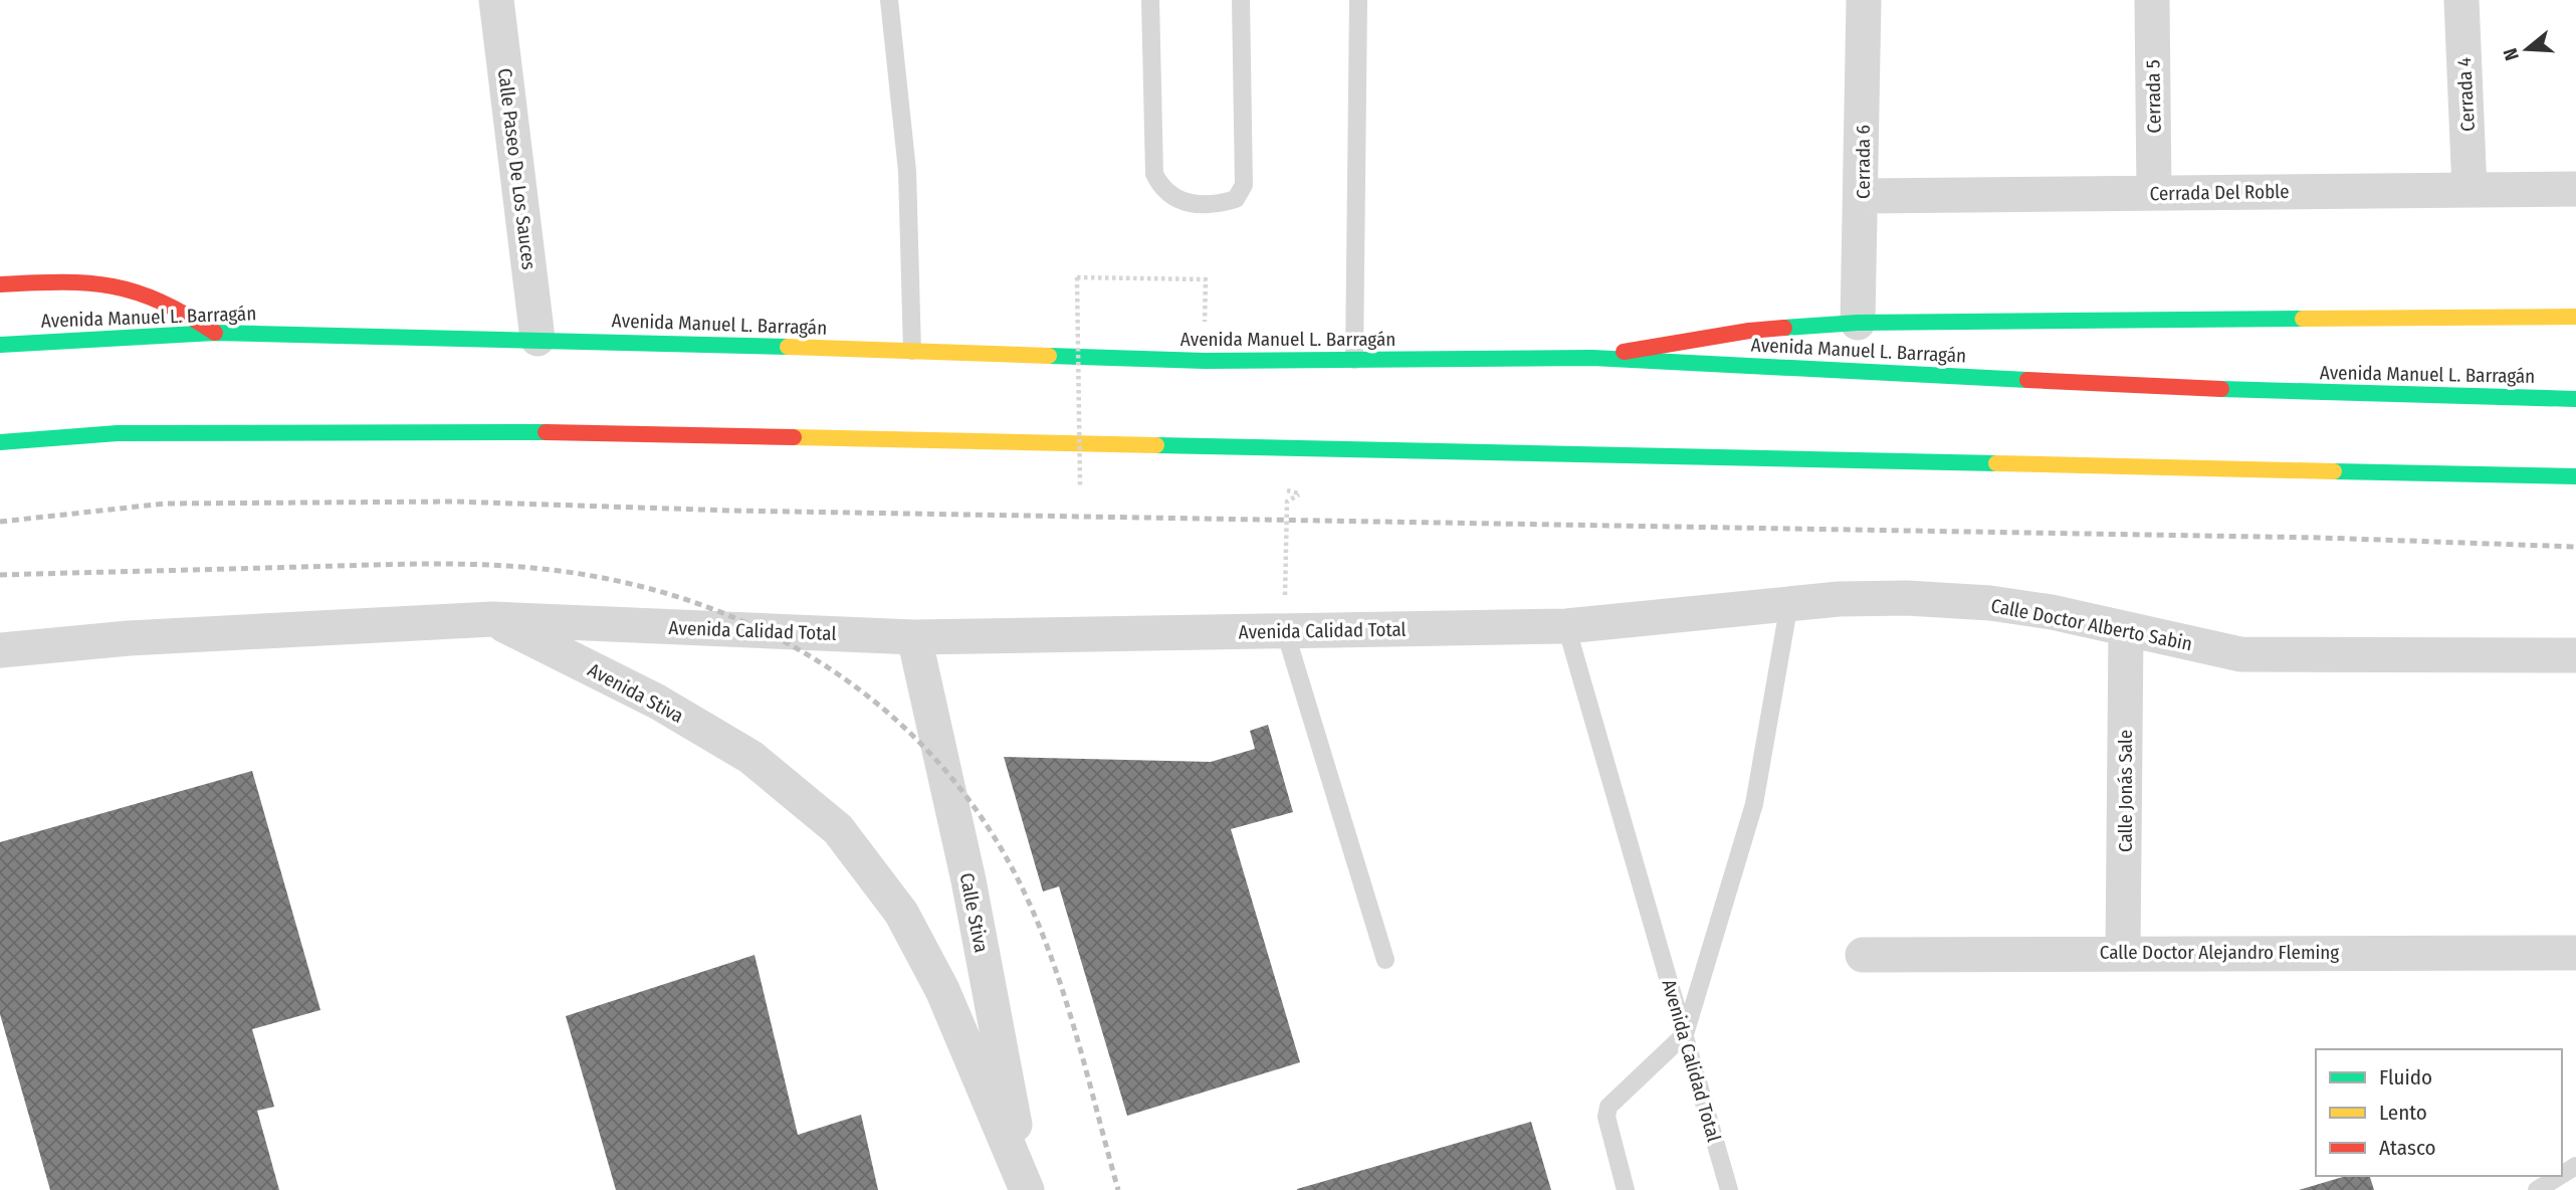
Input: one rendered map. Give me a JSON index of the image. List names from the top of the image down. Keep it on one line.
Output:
{"streets":{"main road":["Avenida Manuel L. Barragán"],"street":["Cerrada 4","Cerrada 5","Cerrada 6","Calle Paseo De Los Sauces","Cerrada Del Roble","Calle Doctor Alberto Sabin","Avenida Calidad Total","Avenida Stiva","Calle Jonás Sale","Calle Stiva","Calle Doctor Alejandro Fleming"]},"crossings":[["Cerrada 4","Cerrada Del Roble"],["Cerrada 5","Cerrada Del Roble"],["Cerrada 6","Cerrada Del Roble"],["Calle Paseo De Los Sauces","Avenida Manuel L. Barragán"],["Calle Doctor Alberto Sabin","Avenida Calidad Total"],["Calle Doctor Alberto Sabin","Calle Jonás Sale"],["Avenida Calidad Total","Avenida Stiva"],["Avenida Calidad Total","Calle Stiva"],["Avenida Stiva","Calle Stiva"],["Calle Jonás Sale","Calle Doctor Alejandro Fleming"]],"legend":["Fluido","Lento","Atasco"],"north":"left"}
